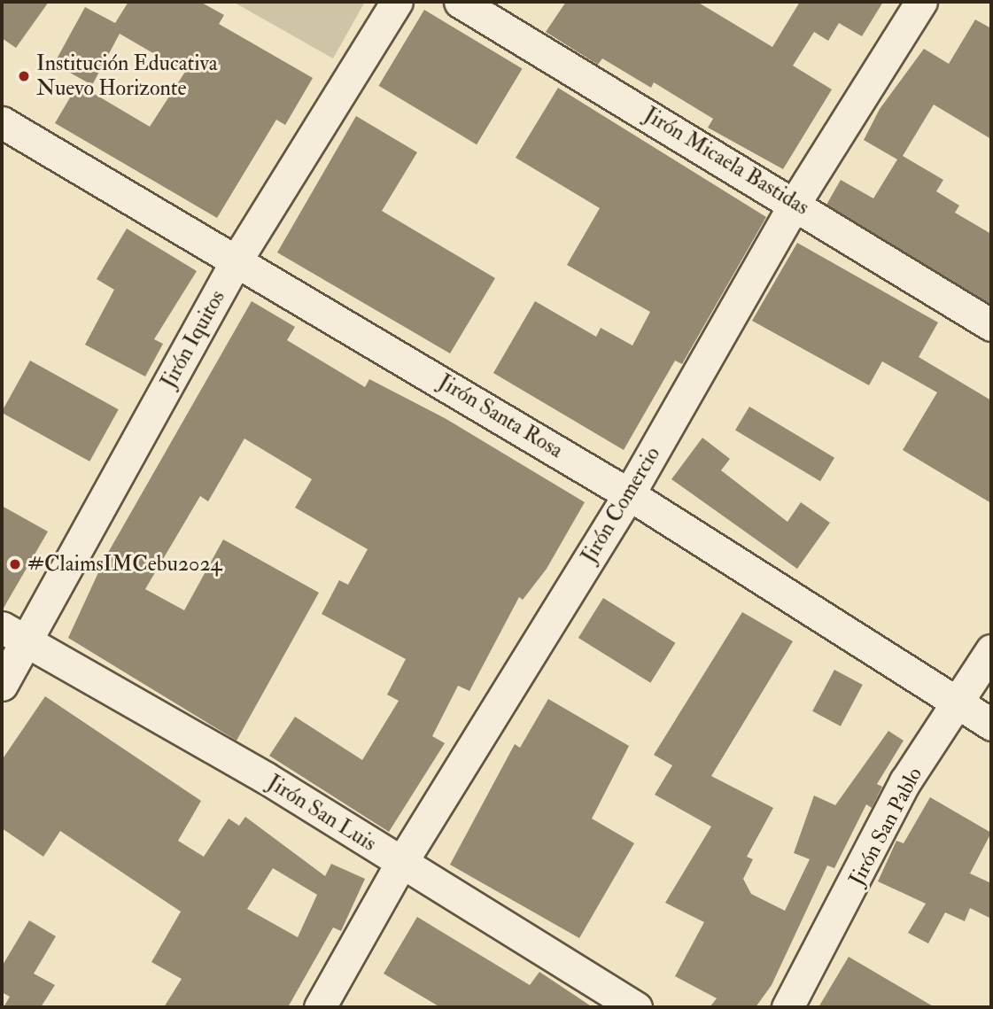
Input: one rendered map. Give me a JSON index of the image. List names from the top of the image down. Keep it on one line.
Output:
{"streets":{"street":["Jirón Micaela Bastidas","Jirón Iquitos","Jirón Santa Rosa","Jirón Comercio","Jirón San Luis","Jirón San Pablo"]},"crossings":[["Jirón Micaela Bastidas","Jirón Comercio"],["Jirón Iquitos","Jirón Santa Rosa"],["Jirón Iquitos","Jirón San Luis"],["Jirón Santa Rosa","Jirón Comercio"],["Jirón Santa Rosa","Jirón San Pablo"],["Jirón Comercio","Jirón San Luis"]],"places":["Institución Educativa Nuevo Horizonte","#ClaimsIMCebu2024"]}
